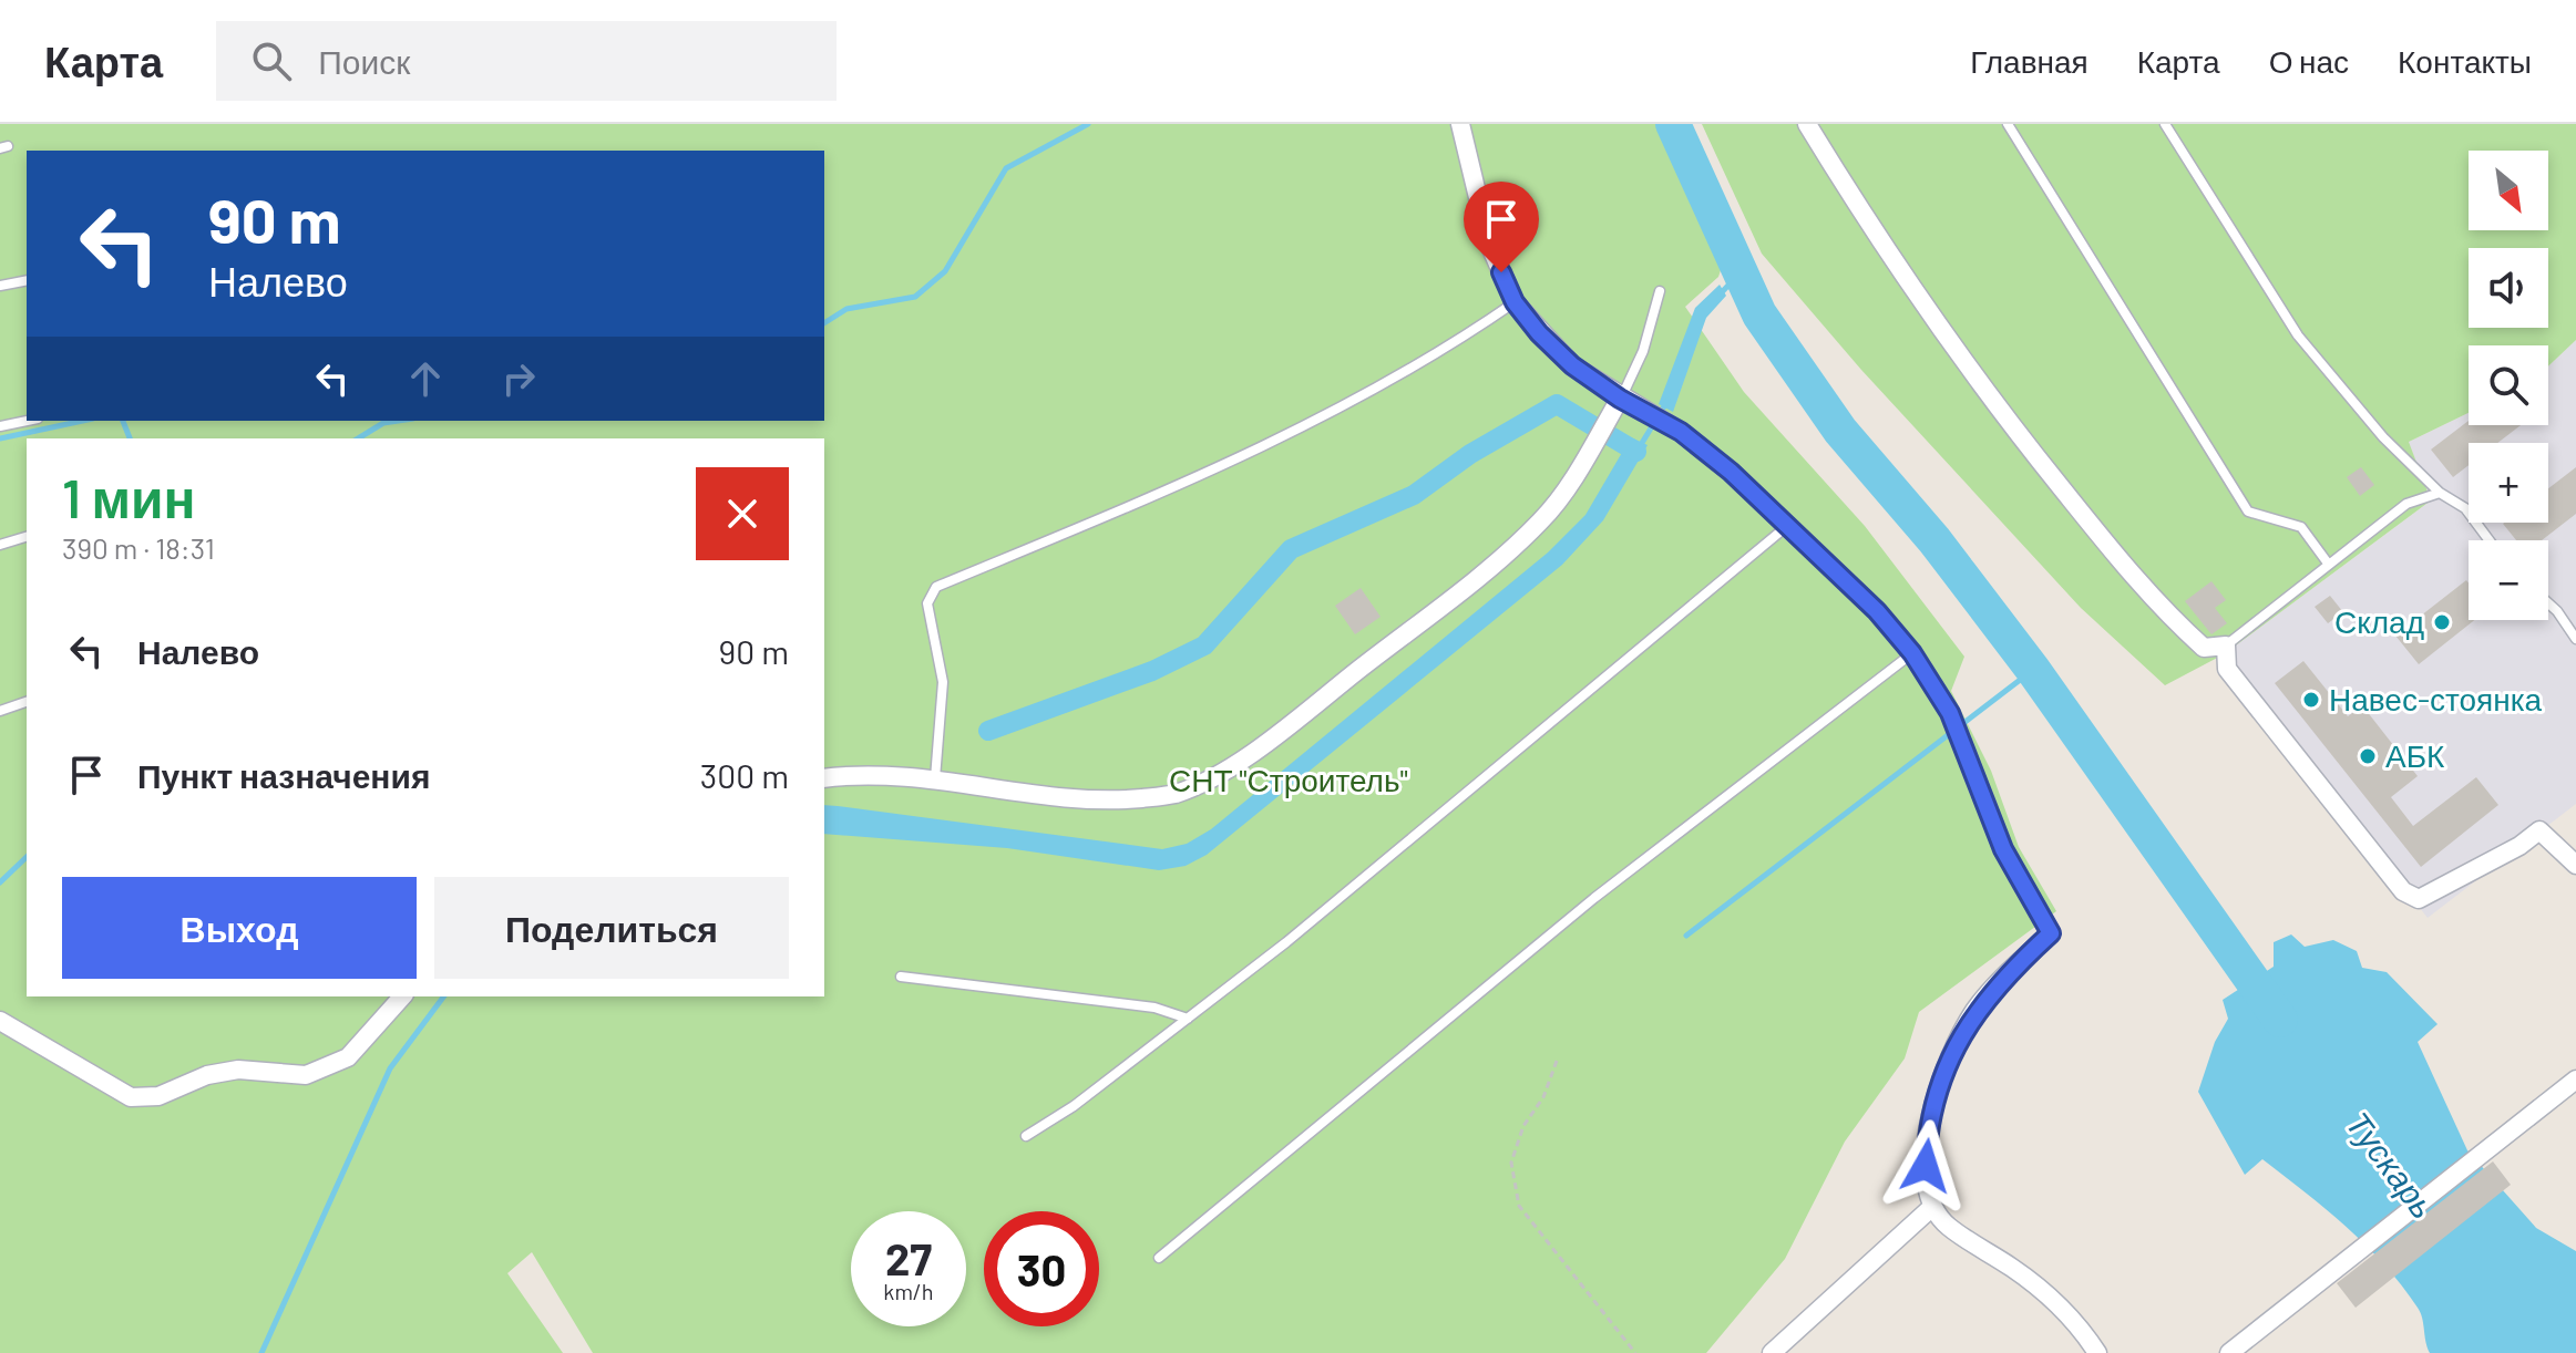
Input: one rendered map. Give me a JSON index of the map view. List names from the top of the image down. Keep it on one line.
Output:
{"water":["Тускарь"],"parks":["СНТ \"Строитель\""],"places":["Склад","Навес-стоянка","АБК"],"north":"bottom right","page":{"header":"Карта","search":"Поиск","nav":["Главная","Карта","О нас","Контакты"],"map_buttons":["+","−"],"turn":["90 m","Налево"],"heading":["1 мин","390 m · 18:31"],"list":[{"name":"Налево","value":"90 m"},{"name":"Пункт назначения","value":"300 m"}],"buttons":["Выход","Поделиться"],"speed":"27 km/h","limit":"30"}}
